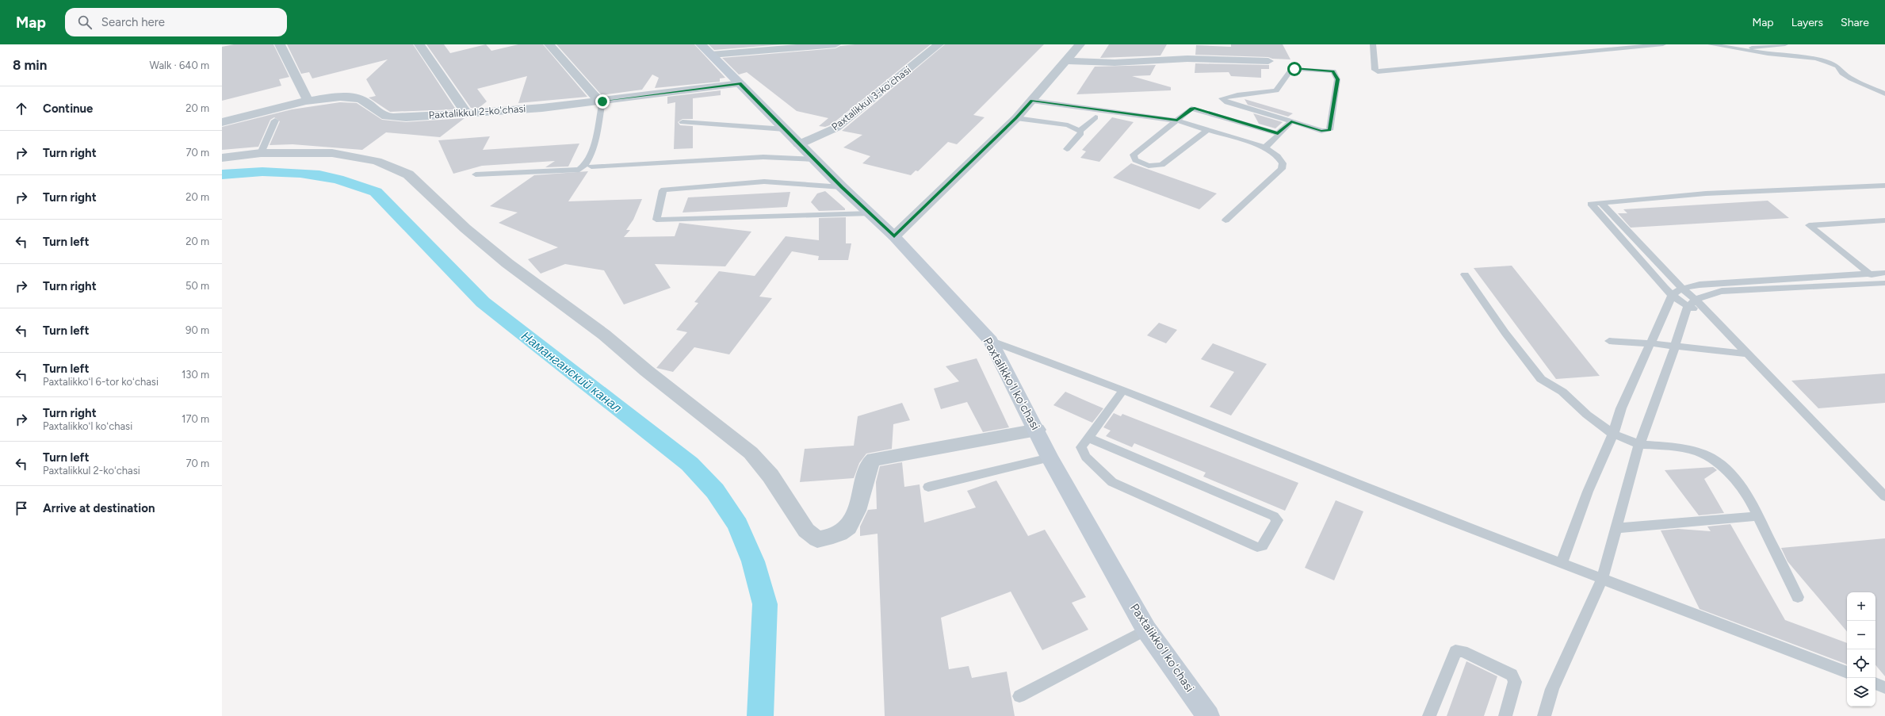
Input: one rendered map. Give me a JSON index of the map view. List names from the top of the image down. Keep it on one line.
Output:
{"streets":{"street":["Paxtalikkul 3-koʻchasi","Paxtalikkul 2-koʻchasi","Paxtalikkoʻl koʻchasi"]},"crossings":[["Paxtalikkul 3-koʻchasi","Paxtalikkoʻl koʻchasi"],["Paxtalikkul 2-koʻchasi","Paxtalikkoʻl koʻchasi"]],"water":["Наманганский канал"],"page":{"header":"Map","search":"Search here","nav":["Map","Layers","Share"],"heading":["8 min","Walk · 640 m"],"list":[["Continue","20 m"],["Turn right","70 m"],["Turn right","20 m"],["Turn left","20 m"],["Turn right","50 m"],["Turn left","90 m"],["Turn left","Paxtalikkoʻl 6-tor koʻchasi","130 m"],["Turn right","Paxtalikkoʻl koʻchasi","170 m"],["Turn left","Paxtalikkul 2-koʻchasi","70 m"],"Arrive at destination"],"map_buttons":["+","−"]}}
